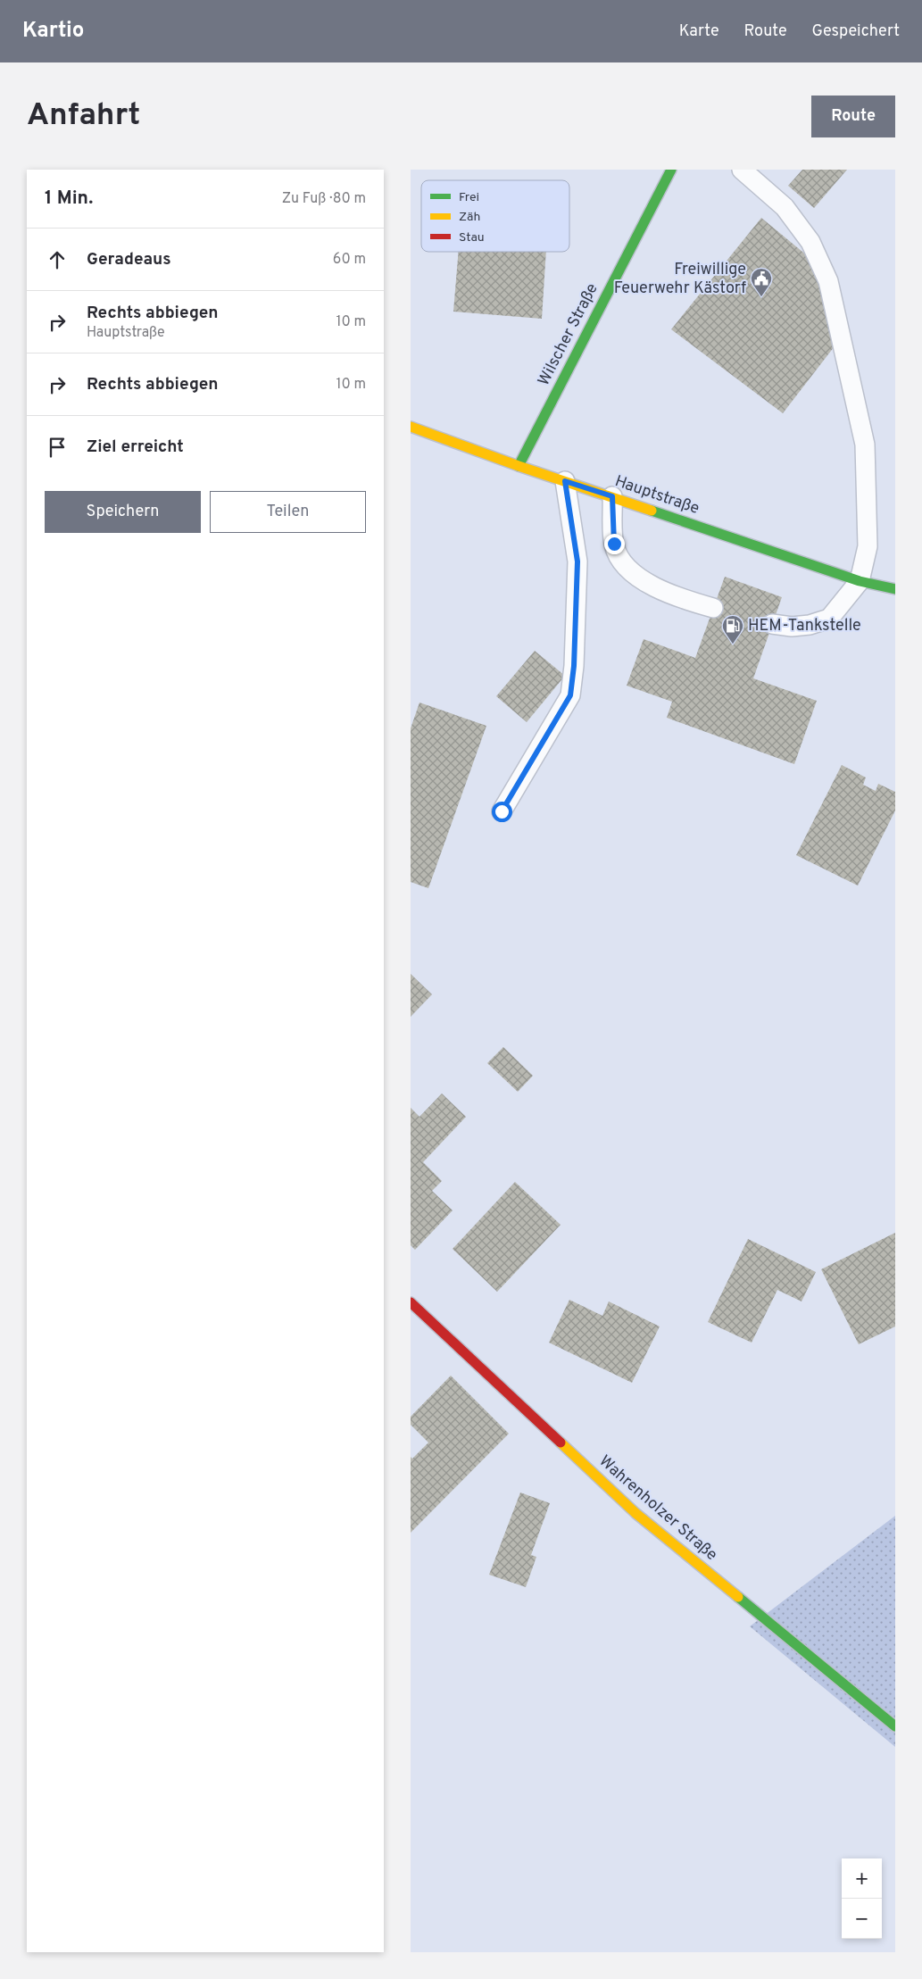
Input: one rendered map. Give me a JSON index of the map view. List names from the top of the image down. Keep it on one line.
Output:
{"streets":{"street":["Wilscher Straße","Hauptstraße","Wahrenholzer Straße"]},"crossings":[["Wilscher Straße","Hauptstraße"]],"places":{"public building":["Freiwillige Feuerwehr Kästorf"],"fuel station":["HEM-Tankstelle"]},"legend":["Frei","Zäh","Stau"],"page":{"header":"Kartio","nav":["Karte","Route","Gespeichert"],"buttons":["Route",["Speichern","Teilen"]],"title":"Anfahrt","heading":["1 Min.","Zu Fuß · 80 m"],"list":[["Geradeaus","60 m"],["Rechts abbiegen","Hauptstraße","10 m"],["Rechts abbiegen","10 m"],"Ziel erreicht"],"map_buttons":["+","−"]}}
